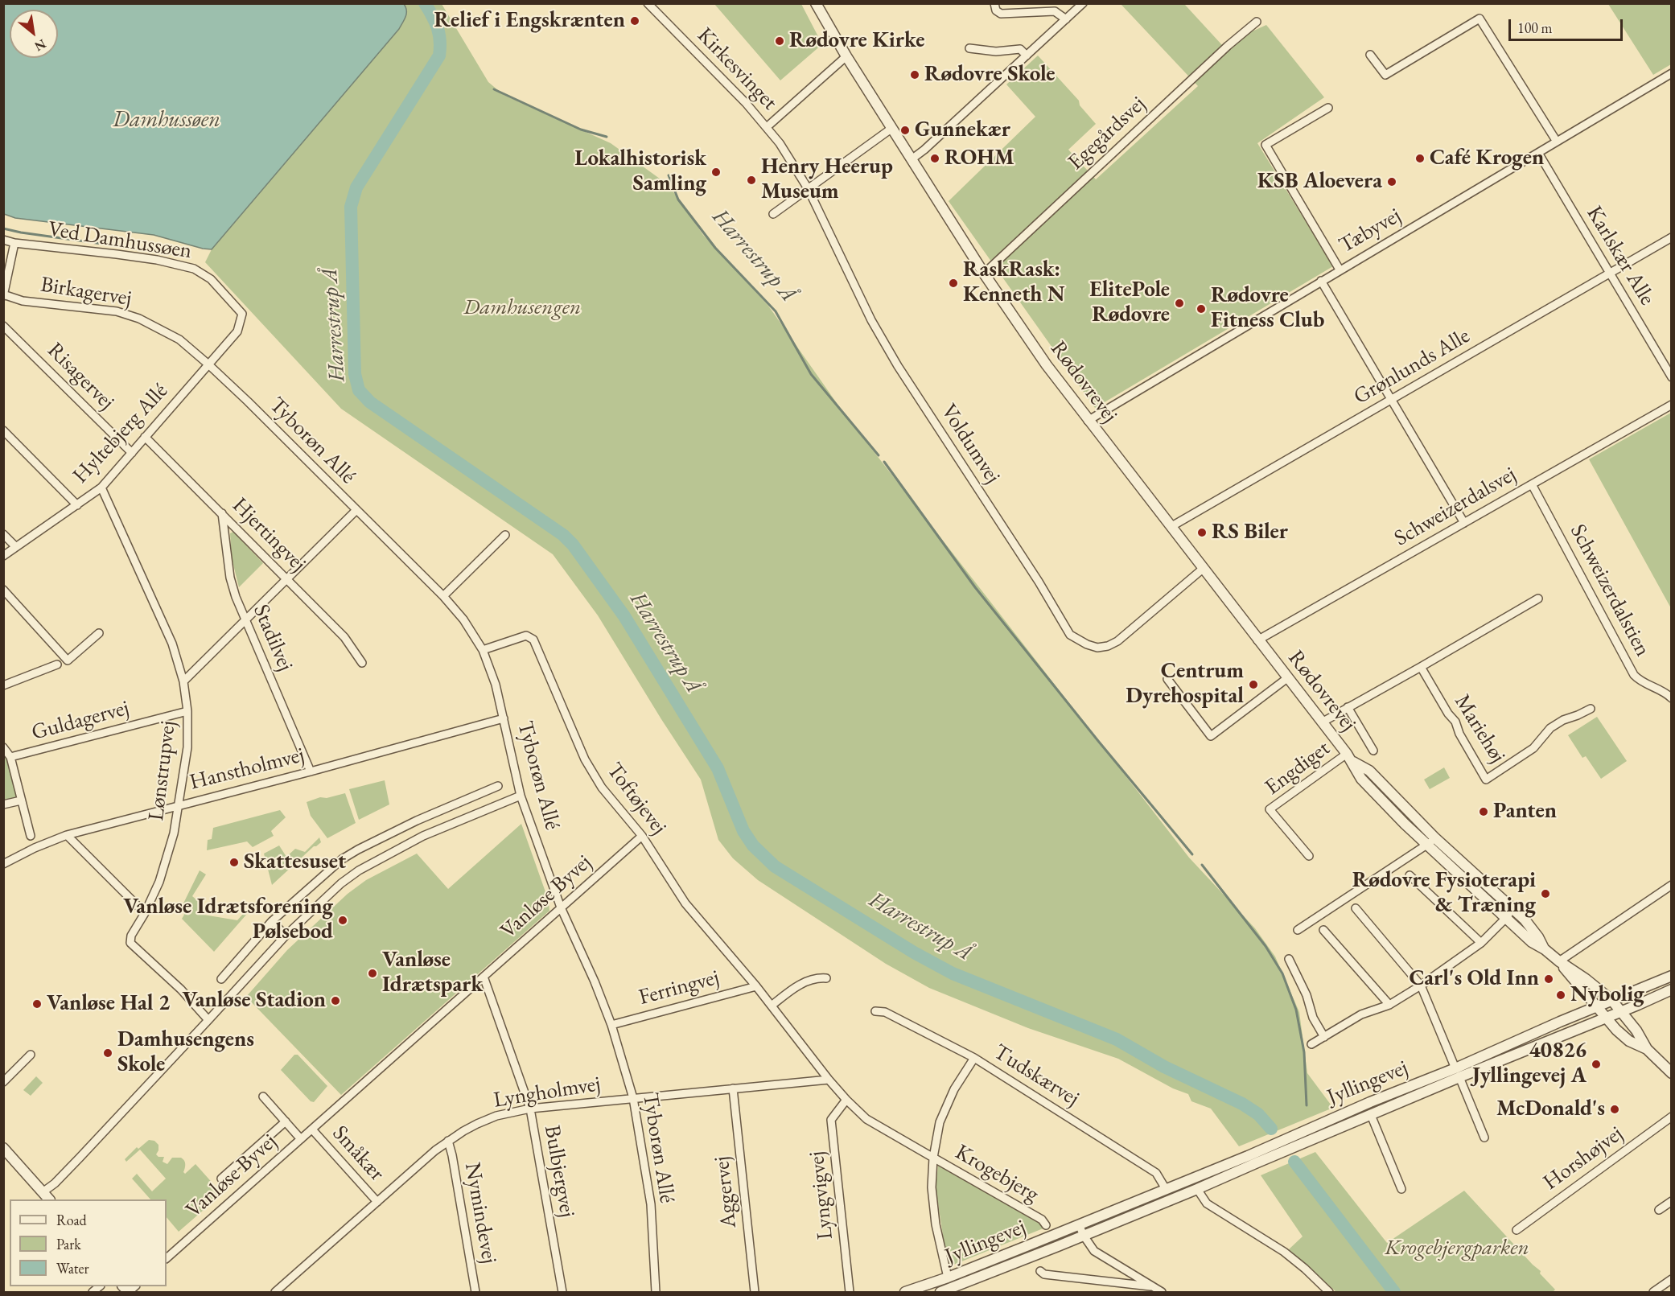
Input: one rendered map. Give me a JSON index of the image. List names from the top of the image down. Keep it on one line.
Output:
{"streets":{"street":["Kirkesvinget","Egegårdsvej","Tæbyvej","Ved Damhussøen","Karlskær Alle","Birkagervej","Grønlunds Alle","Risagervej","Rødovrevej","Hyltebjerg Allé","Tyborøn Allé","Voldumvej","Schweizerdalsvej","Hjertingvej","Schweizerdalstien","Stadilvej","Guldagervej","Mariehøj","Engdiget","Hanstholmvej","Lønstrupvej","Toftøjevej","Vanløse Byvej","Ferringvej","Tudskærvej","Jyllingevej","Lyngholmvej","Småkær","Horshøjvej","Bulbjergvej","Krogebjerg","Aggervej","Lyngvigvej","Nymindevej"]},"crossings":[["Kirkesvinget","Rødovrevej"],["Kirkesvinget","Voldumvej"],["Egegårdsvej","Rødovrevej"],["Tæbyvej","Karlskær Alle"],["Tæbyvej","Rødovrevej"],["Ved Damhussøen","Hyltebjerg Allé"],["Karlskær Alle","Grønlunds Alle"],["Birkagervej","Hyltebjerg Allé"],["Birkagervej","Tyborøn Allé"],["Grønlunds Alle","Rødovrevej"],["Risagervej","Hyltebjerg Allé"],["Rødovrevej","Voldumvej"],["Rødovrevej","Schweizerdalsvej"],["Rødovrevej","Engdiget"],["Rødovrevej","Jyllingevej"],["Hyltebjerg Allé","Tyborøn Allé"],["Hyltebjerg Allé","Hjertingvej"],["Hyltebjerg Allé","Lønstrupvej"],["Tyborøn Allé","Hanstholmvej"],["Tyborøn Allé","Toftøjevej"],["Tyborøn Allé","Vanløse Byvej"],["Tyborøn Allé","Ferringvej"],["Tyborøn Allé","Lyngholmvej"],["Schweizerdalsvej","Schweizerdalstien"],["Hjertingvej","Stadilvej"],["Stadilvej","Hanstholmvej"],["Guldagervej","Lønstrupvej"],["Hanstholmvej","Lønstrupvej"],["Toftøjevej","Vanløse Byvej"],["Toftøjevej","Ferringvej"],["Toftøjevej","Lyngholmvej"],["Toftøjevej","Krogebjerg"],["Toftøjevej","Lyngvigvej"],["Vanløse Byvej","Småkær"],["Vanløse Byvej","Bulbjergvej"],["Tudskærvej","Jyllingevej"],["Jyllingevej","Krogebjerg"],["Lyngholmvej","Småkær"],["Lyngholmvej","Bulbjergvej"],["Lyngholmvej","Aggervej"],["Lyngholmvej","Nymindevej"]],"water":["Damhussøen","Harrestrup Å"],"parks":["Damhusengen","Krogebjergparken"],"places":["Relief i Engskrænten","Rødovre Kirke","Rødovre Skole","Gunnekær","ROHM","Café Krogen","Lokalhistorisk Samling","Henry Heerup Museum","KSB Aloevera","RaskRask: Kenneth N","ElitePole Rødovre","Rødovre Fitness Club","RS Biler","Centrum Dyrehospital","Panten","Skattesuset","Rødovre Fysioterapi & Træning","Vanløse Idrætsforening Pølsebod","Vanløse Idrætspark","Carl's Old Inn","Nybolig","Vanløse Stadion","Vanløse Hal 2","Damhusengens Skole","40826 Jyllingevej A","McDonald's"],"legend":["Road","Park","Water"],"scale_bar":"100 m","north":"bottom right"}
